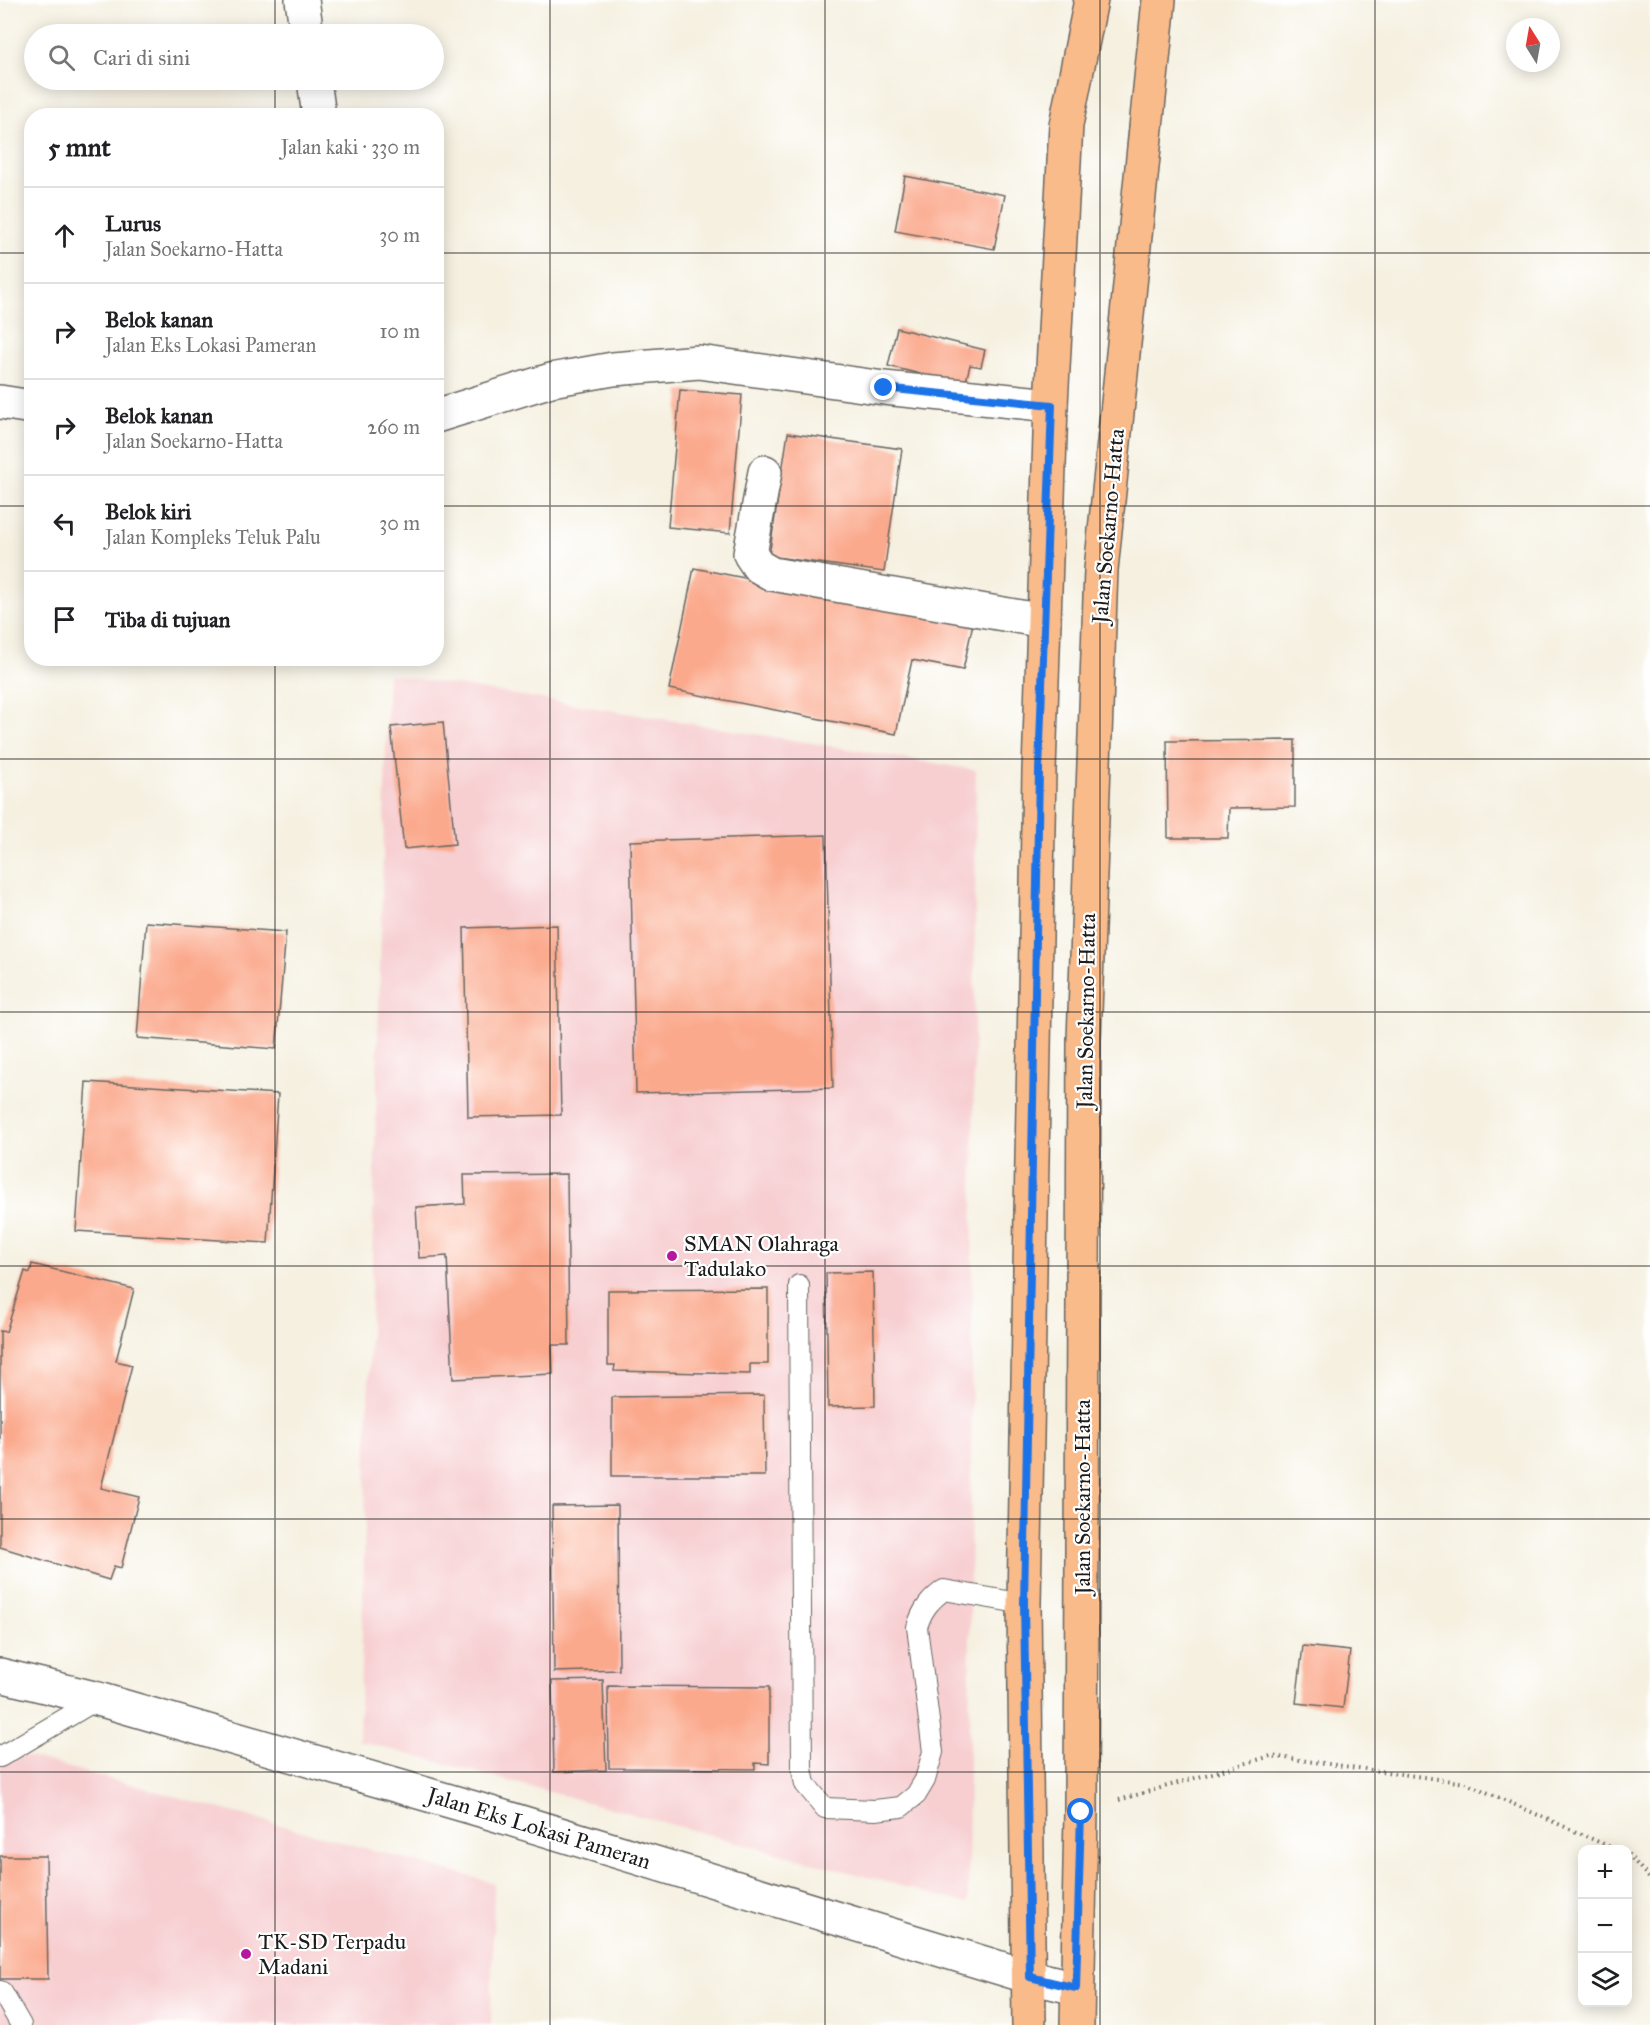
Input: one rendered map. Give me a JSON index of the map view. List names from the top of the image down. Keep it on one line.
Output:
{"streets":{"main road":["Jalan Soekarno-Hatta"],"street":["Jalan Eks Lokasi Pameran"]},"crossings":[["Jalan Soekarno-Hatta","Jalan Eks Lokasi Pameran"]],"places":["SMAN Olahraga Tadulako","TK-SD Terpadu Madani"],"north":"top","page":{"search":"Cari di sini","heading":["5 mnt","Jalan kaki · 330 m"],"list":[["Lurus","Jalan Soekarno-Hatta","30 m"],["Belok kanan","Jalan Eks Lokasi Pameran","10 m"],["Belok kanan","Jalan Soekarno-Hatta","260 m"],["Belok kiri","Jalan Kompleks Teluk Palu","30 m"],"Tiba di tujuan"],"map_buttons":["+","−"]}}
